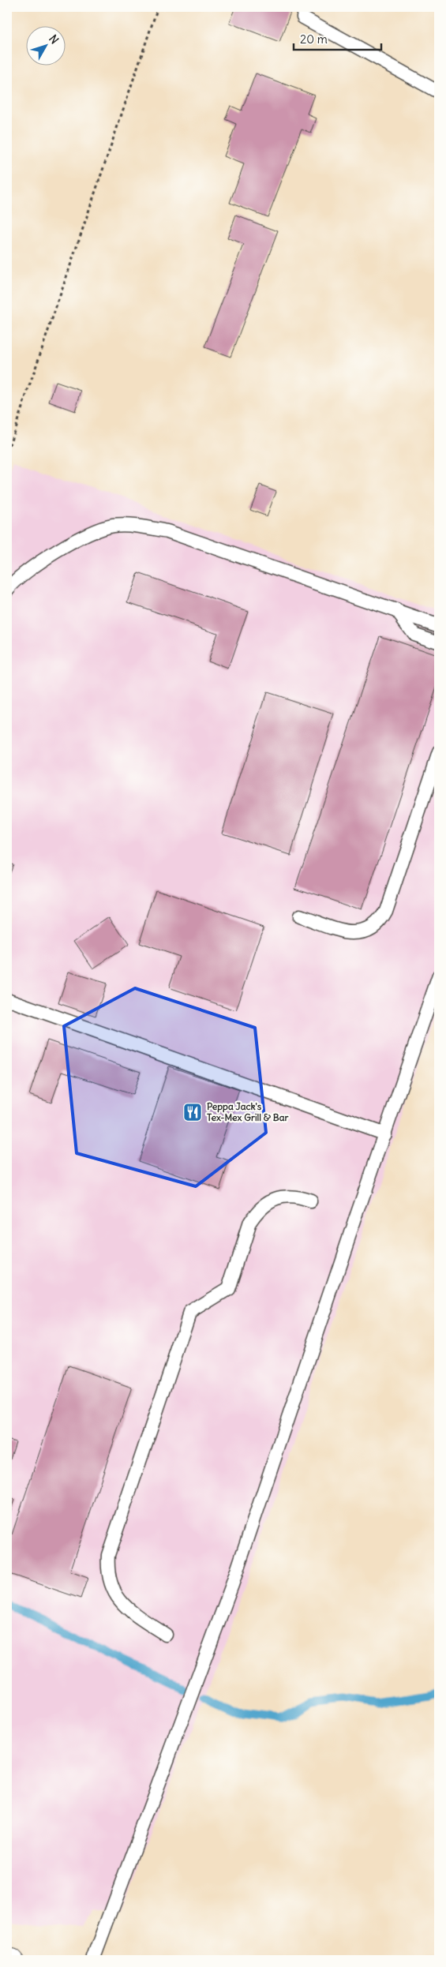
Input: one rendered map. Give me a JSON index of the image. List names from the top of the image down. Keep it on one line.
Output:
{"places":{"restaurant":["Peppa Jack's Tex-Mex Grill & Bar"]},"scale_bar":"20 m","north":"top right"}
